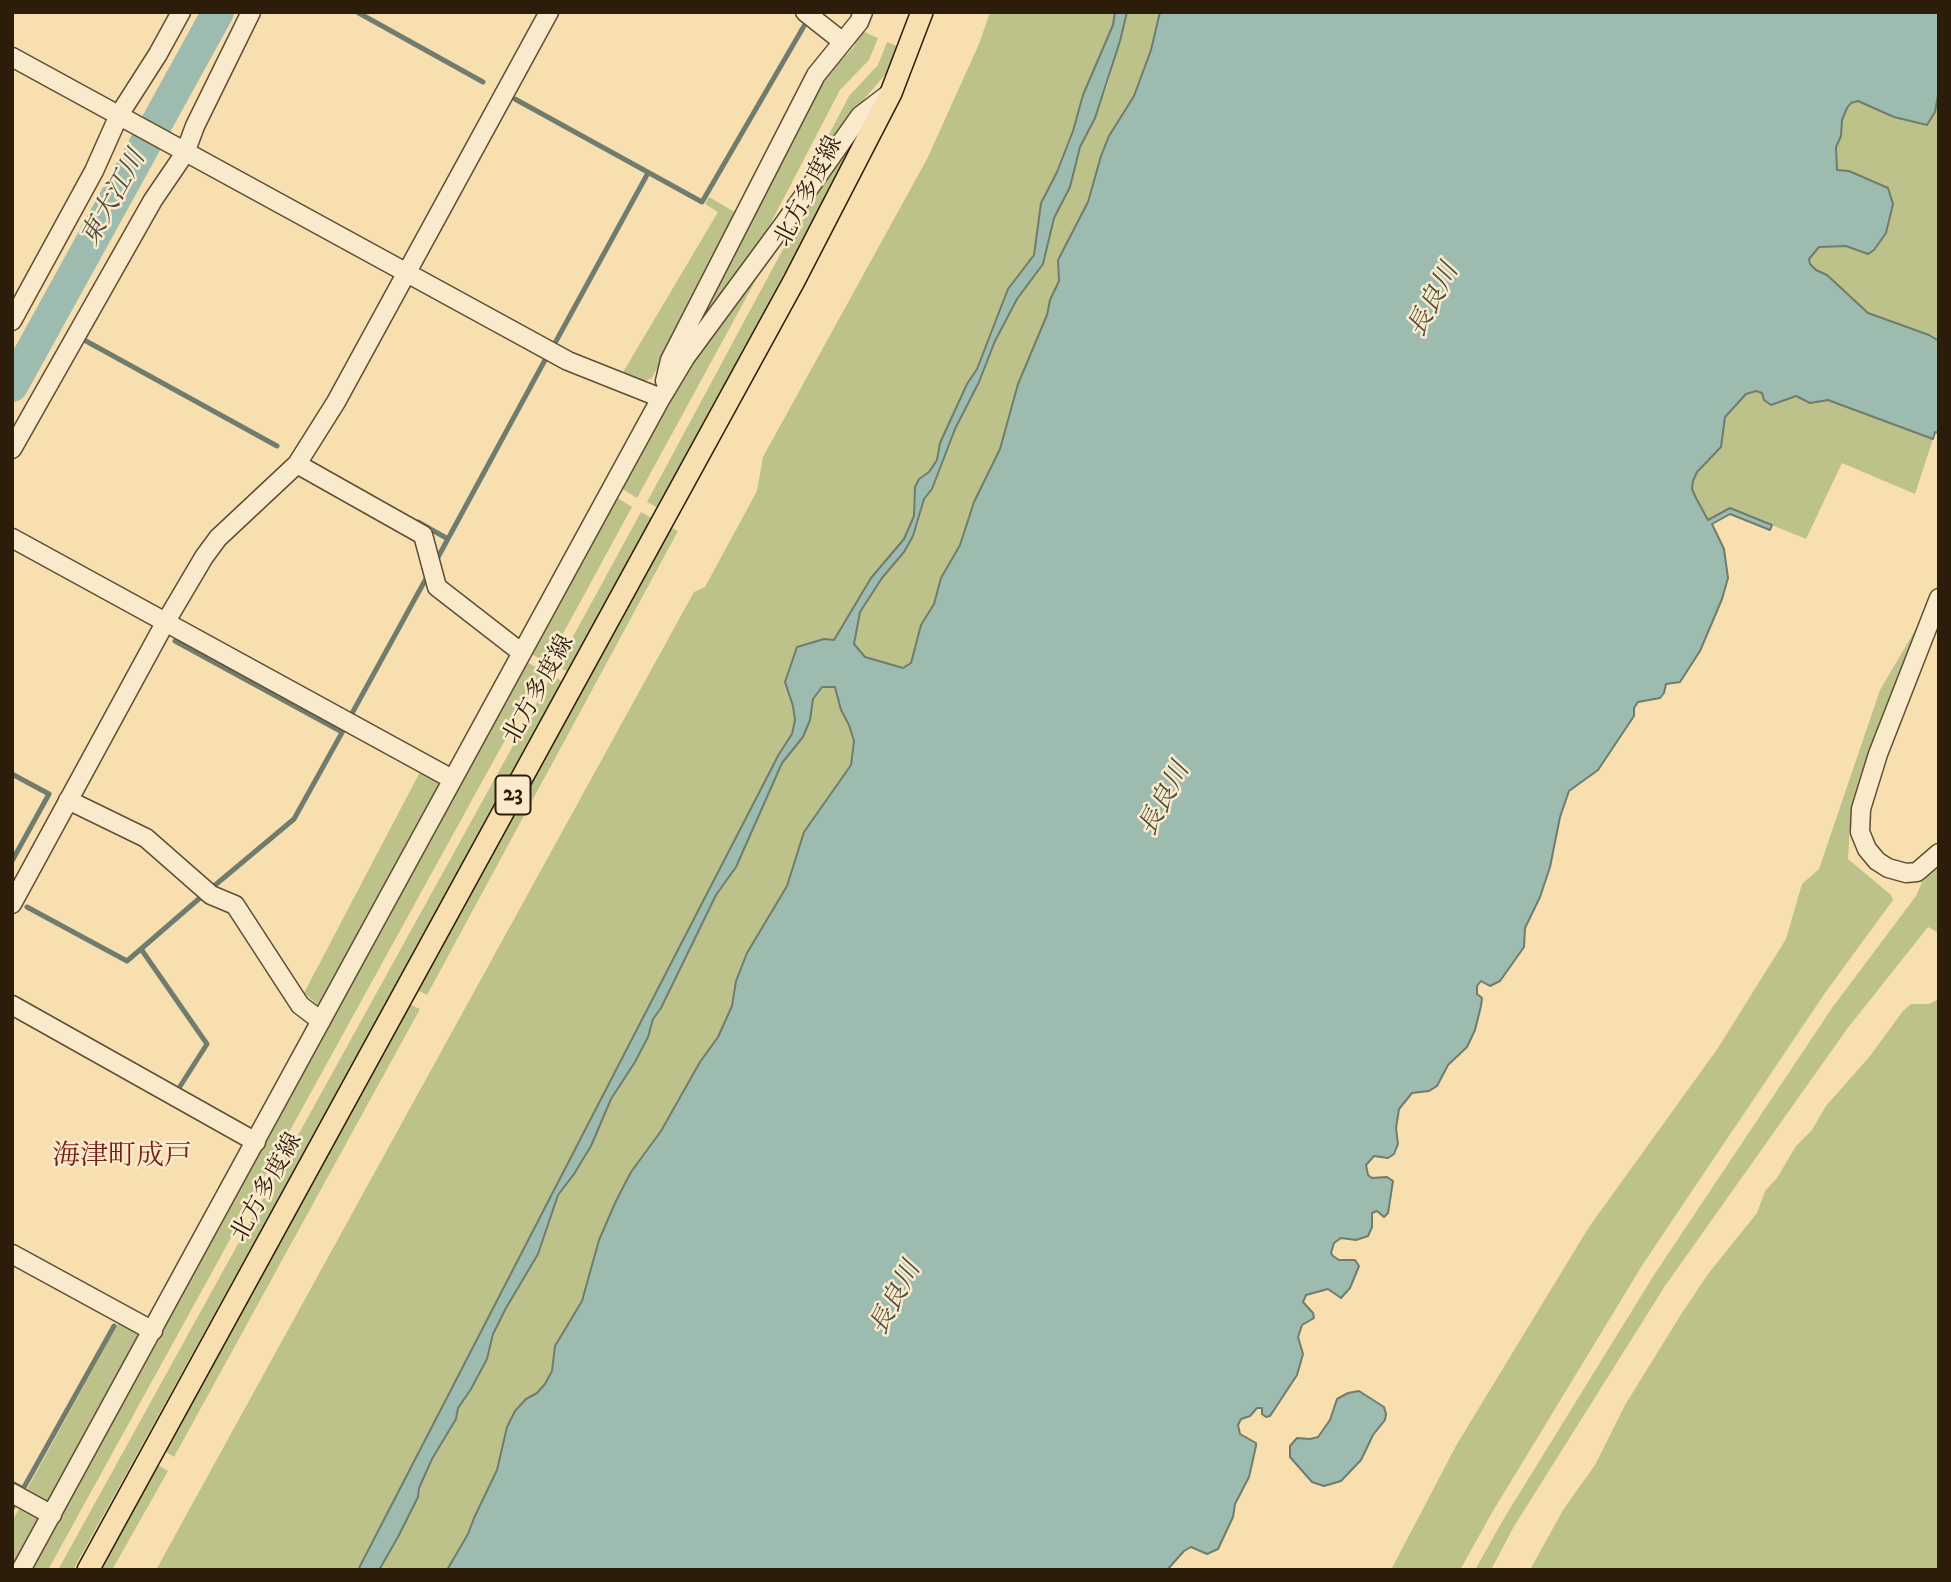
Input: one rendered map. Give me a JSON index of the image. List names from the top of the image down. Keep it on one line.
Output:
{"streets":{"main road":["北方多度線","23"]},"districts":["海津町成戸"],"water":["東大江川","長良川"]}
